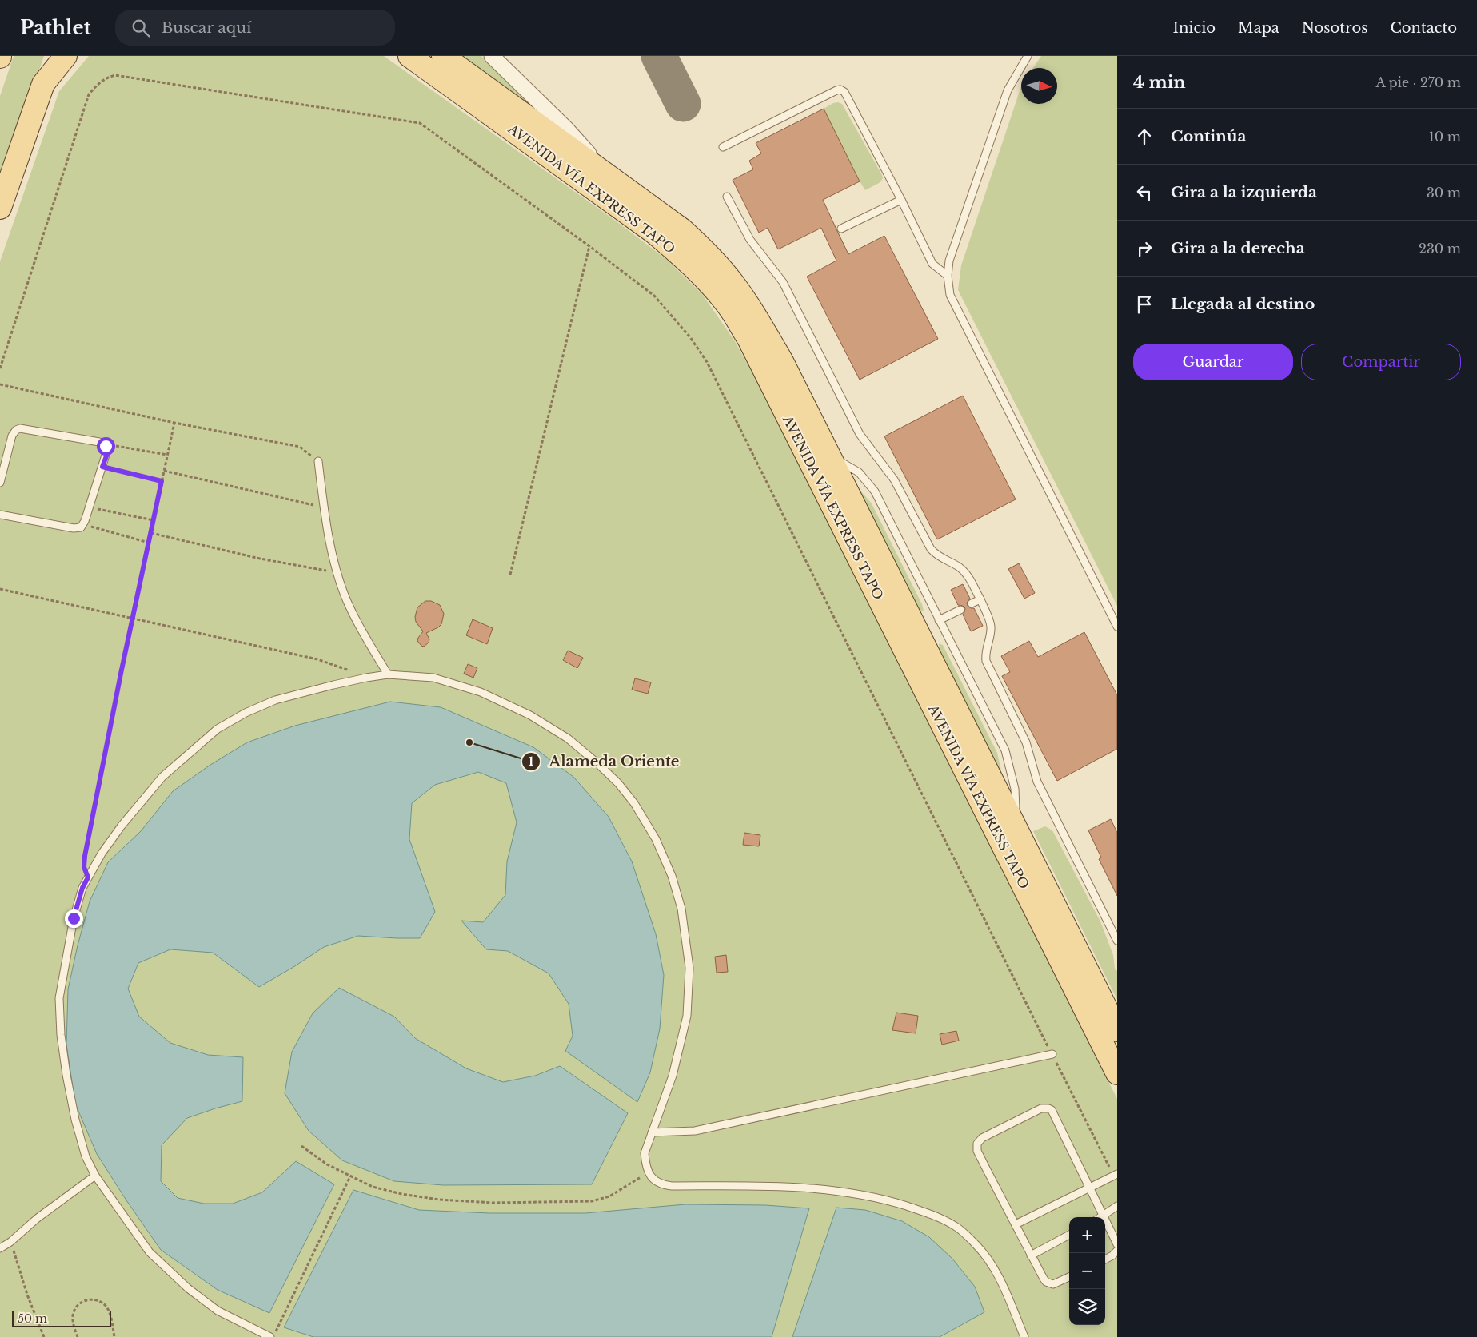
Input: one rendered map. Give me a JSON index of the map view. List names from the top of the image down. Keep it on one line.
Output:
{"streets":{"main road":["AVENIDA VÍA EXPRESS TAPO"]},"places":["Alameda Oriente"],"scale_bar":"50 m","north":"right","page":{"header":"Pathlet","search":"Buscar aquí","nav":["Inicio","Mapa","Nosotros","Contacto"],"heading":["4 min","A pie · 270 m"],"list":[["Continúa","10 m"],["Gira a la izquierda","30 m"],["Gira a la derecha","230 m"],"Llegada al destino"],"buttons":["Guardar","Compartir"],"map_buttons":["+","−"],"scale":"50 m"}}
